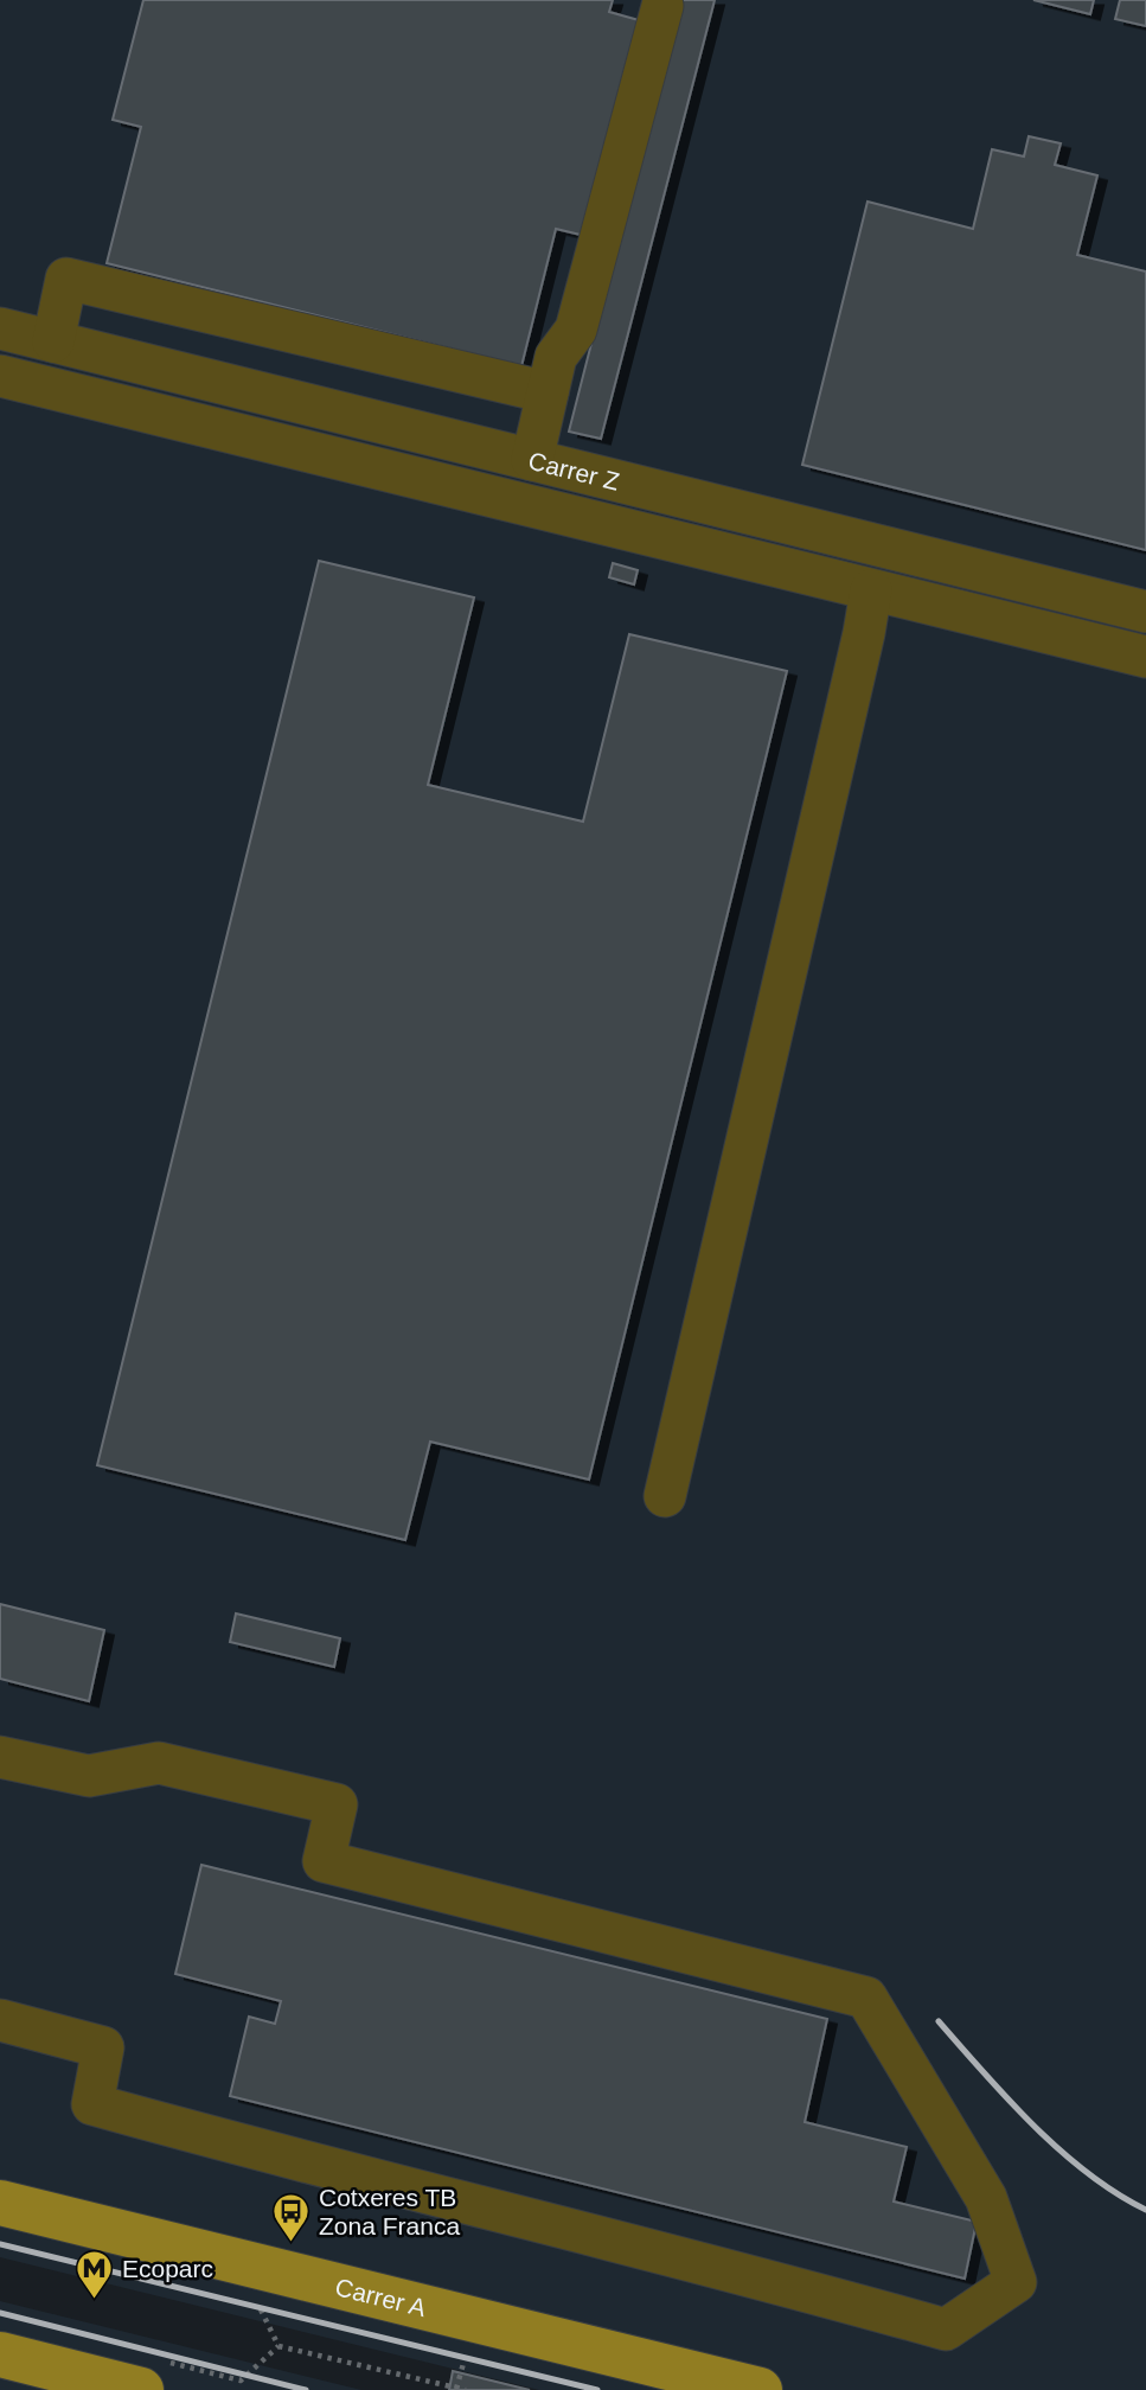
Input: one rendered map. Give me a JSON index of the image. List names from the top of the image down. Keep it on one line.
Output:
{"streets":{"main road":["Carrer A"],"street":["Carrer Z"]},"places":{"bus stop":["Cotxeres TB Zona Franca"],"metro station":["Ecoparc"]}}
